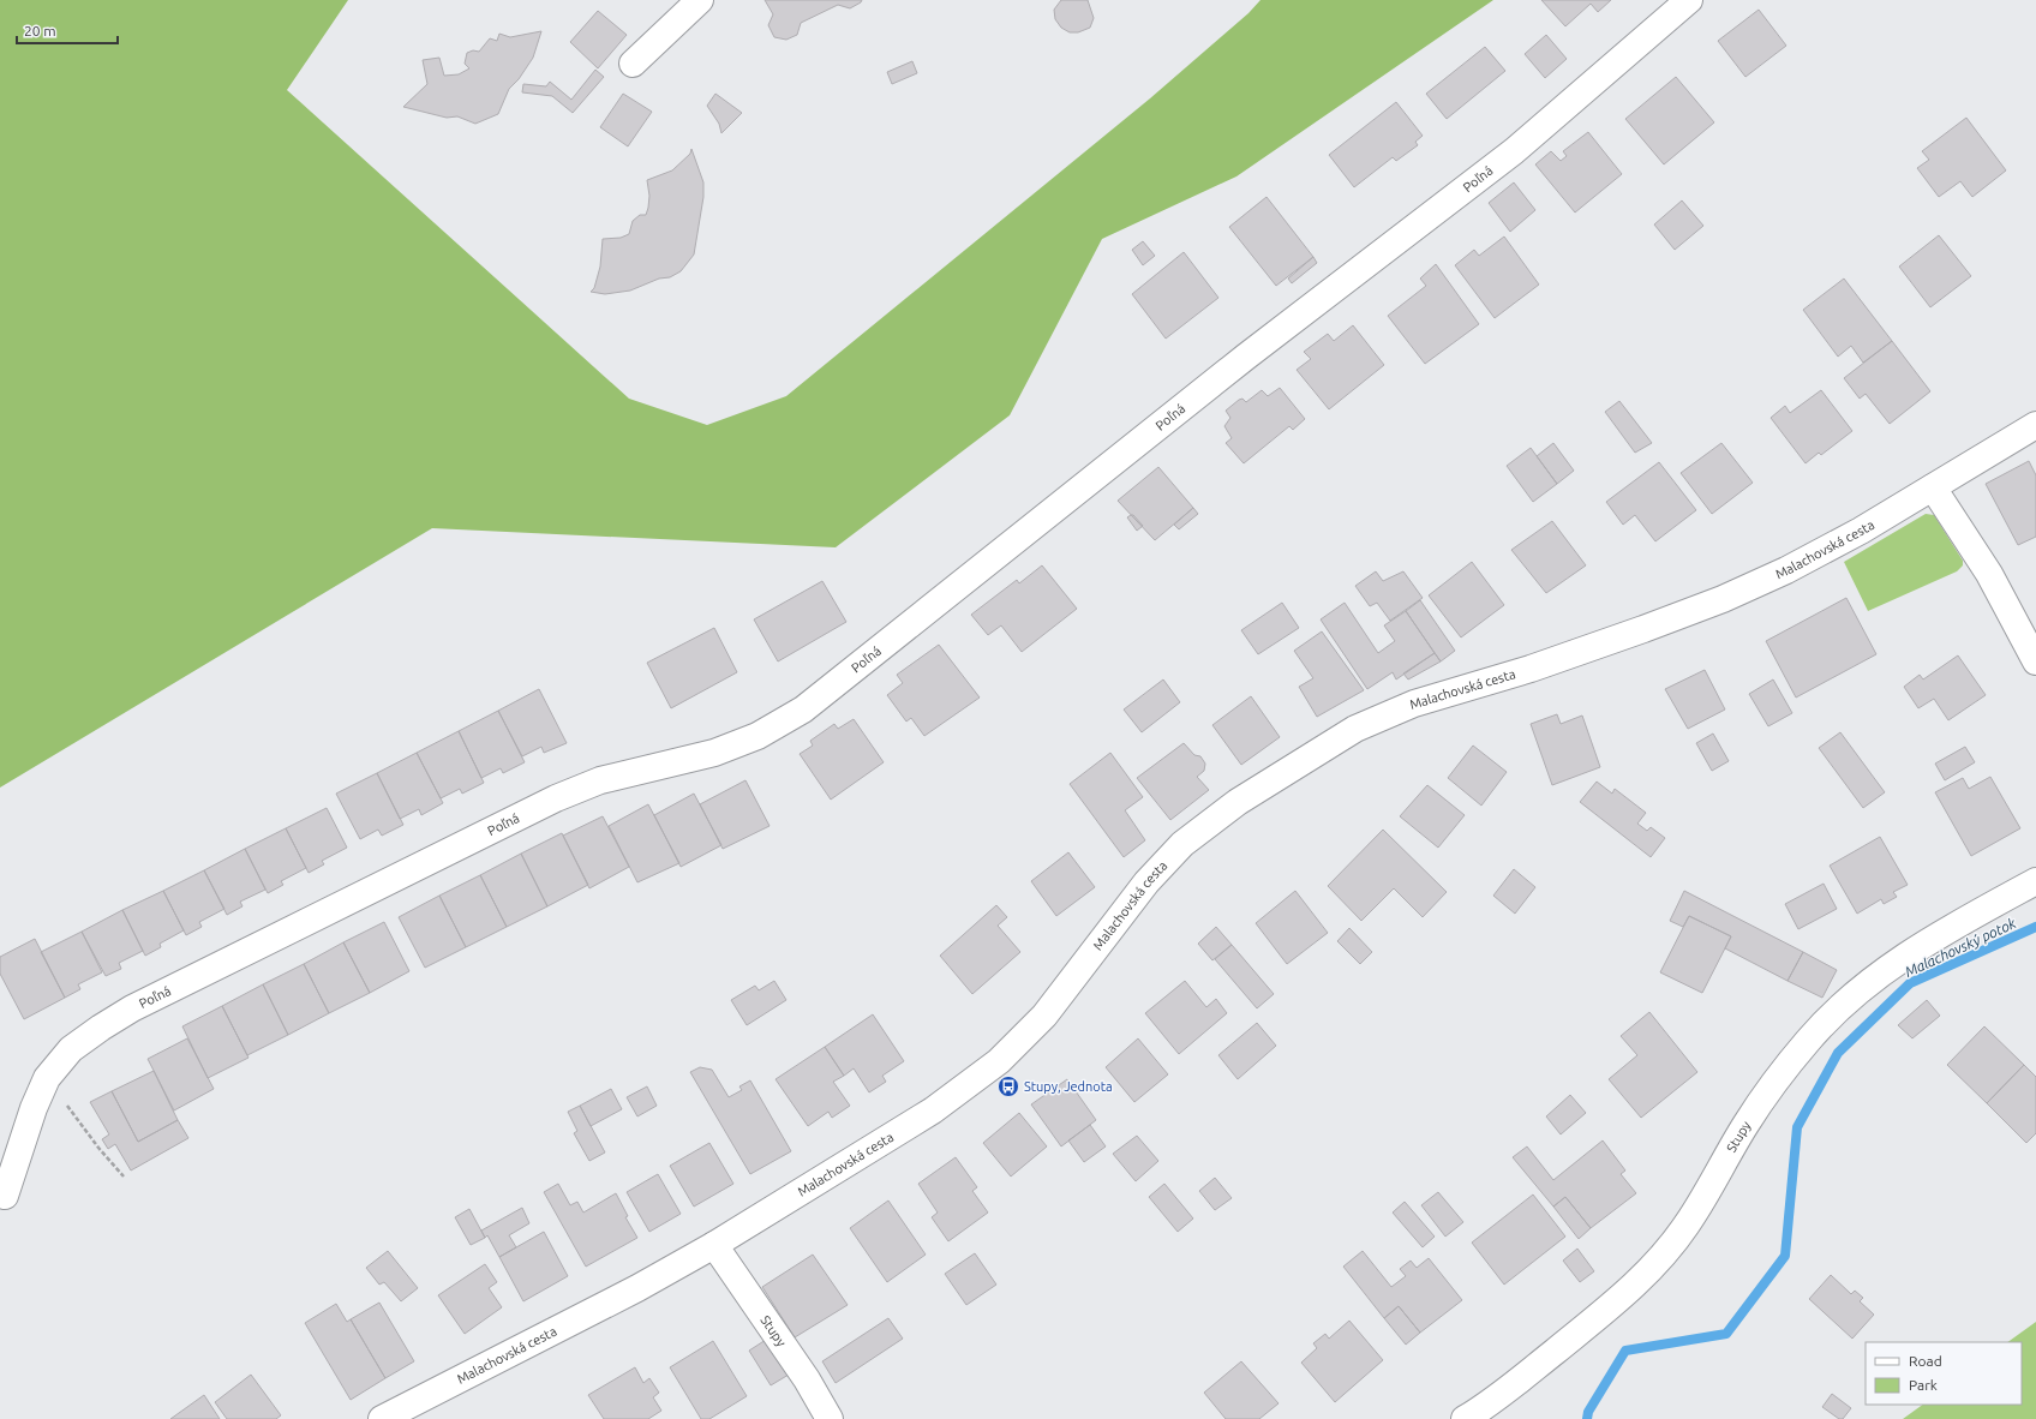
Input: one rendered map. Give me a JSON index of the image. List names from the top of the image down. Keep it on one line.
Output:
{"streets":{"street":["Poľná","Malachovská cesta","Stupy"]},"crossings":[["Malachovská cesta","Stupy"]],"water":["Malachovský potok"],"places":{"bus stop":["Stupy, Jednota"]},"legend":["Road","Park"],"scale_bar":"20 m"}
